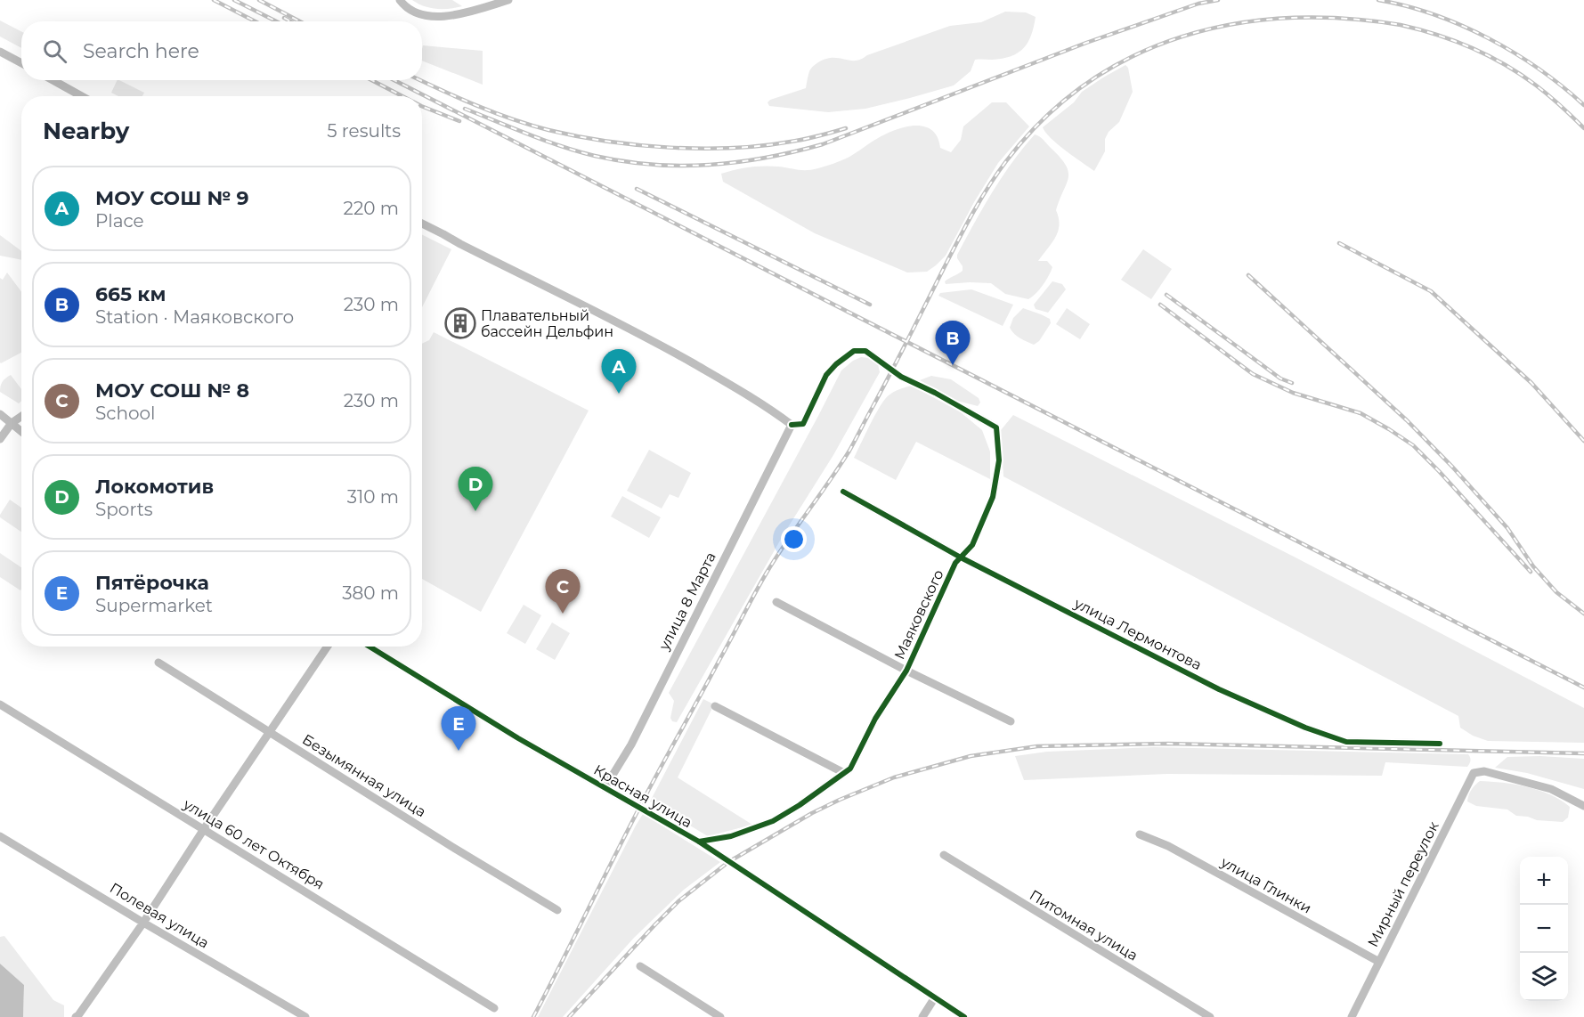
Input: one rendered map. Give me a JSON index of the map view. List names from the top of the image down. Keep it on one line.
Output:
{"streets":{"street":["улица 8 Марта","Маяковского","улица Лермонтова","Безымянная улица","Красная улица","улица 60 лет Октября","Мирный переулок","улица Глинки","Полевая улица","Питомная улица"]},"crossings":[["улица 8 Марта","Маяковского"],["улица 8 Марта","Красная улица"],["Маяковского","улица Лермонтова"],["Маяковского","Красная улица"],["Мирный переулок","улица Глинки"]],"places":{"building":["Плавательный бассейн Дельфин"]},"page":{"search":"Search here","heading":["Nearby","5 results"],"list":[{"mark":"A","name":"МОУ СОШ № 9","note":"Place","value":"220 m"},{"mark":"B","name":"665 км","note":"Station · Маяковского","value":"230 m"},{"mark":"C","name":"МОУ СОШ № 8","note":"School","value":"230 m"},{"mark":"D","name":"Локомотив","note":"Sports","value":"310 m"},{"mark":"E","name":"Пятёрочка","note":"Supermarket","value":"380 m"}],"pins":["B","A","D","C","E"],"map_buttons":["+","−"]}}
